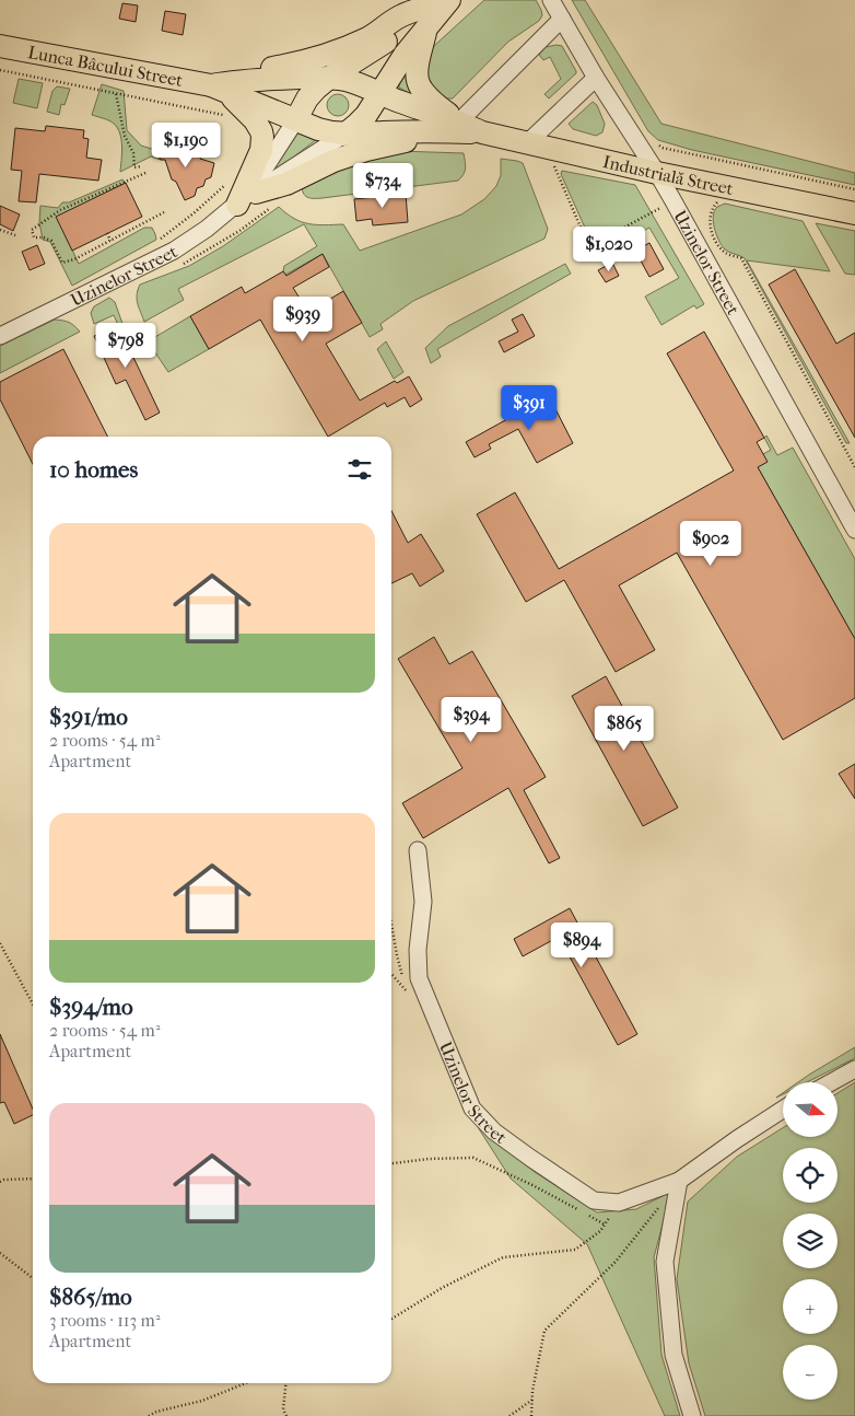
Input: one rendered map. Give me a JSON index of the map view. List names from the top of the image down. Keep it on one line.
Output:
{"streets":{"main road":["Lunca Bâcului Street","Industrială Street","Uzinelor Street"]},"crossings":[["Lunca Bâcului Street","Industrială Street"],["Lunca Bâcului Street","Uzinelor Street"],["Industrială Street","Uzinelor Street"]],"north":"right","page":{"price":["$1,190","$734","$1,020","$939","$798","$391","$902","$394","$865","$894"],"heading":"10 homes","list":[{"name":"$391/mo","note":"2 rooms · 54 m² · Apartment"},{"name":"$394/mo","note":"2 rooms · 54 m² · Apartment"},{"name":"$865/mo","note":"3 rooms · 113 m² · Apartment"}],"map_buttons":["+","−"]}}
